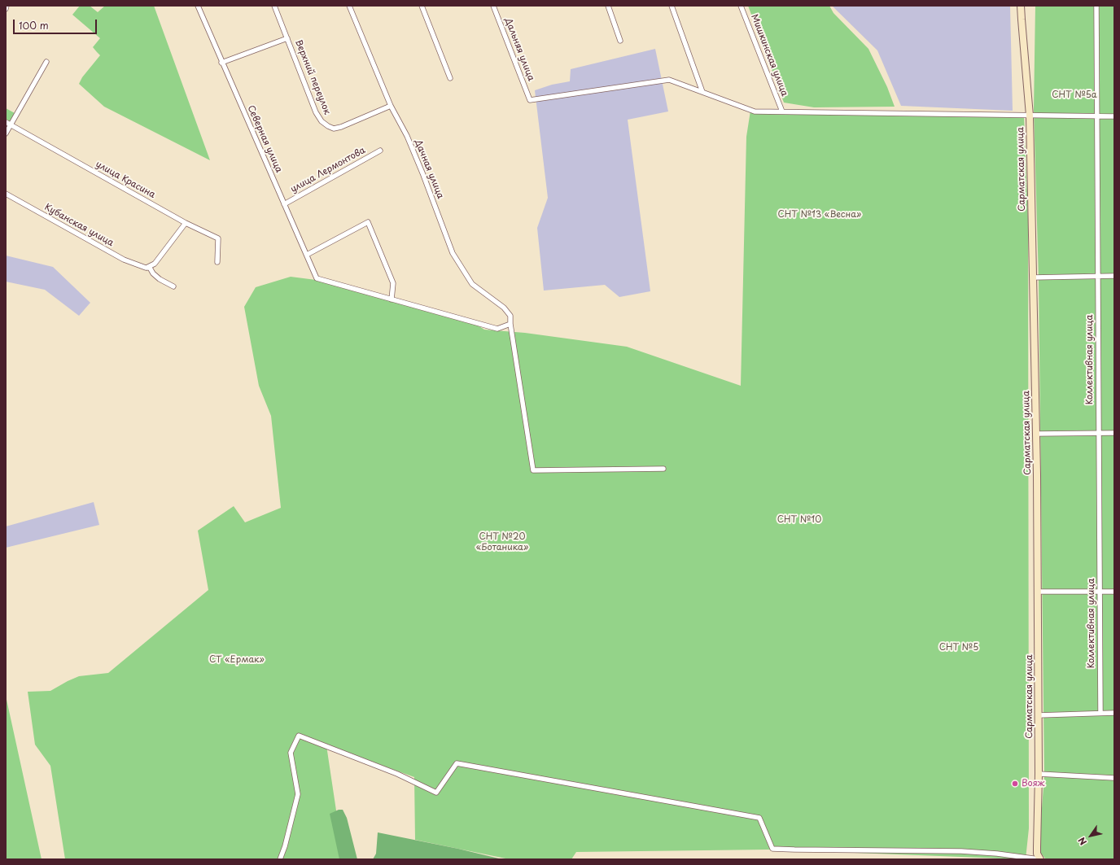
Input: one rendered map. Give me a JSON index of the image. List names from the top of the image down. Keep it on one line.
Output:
{"streets":{"main road":["Сарматская улица"],"street":["Дальняя улица","Мишкинская улица","Верхний переулок","Северная улица","Дачная улица","улица Лермонтова","улица Красина","Кубанская улица","Коллективная улица"]},"crossings":[["Верхний переулок","Дачная улица"],["Северная улица","улица Лермонтова"]],"parks":["СНТ №5а","СНТ №13 «Весна»","СНТ №10","СНТ №20 «Ботаника»","СНТ №5","СТ «Ермак»"],"places":["Вояж"],"scale_bar":"100 m","north":"bottom left"}
